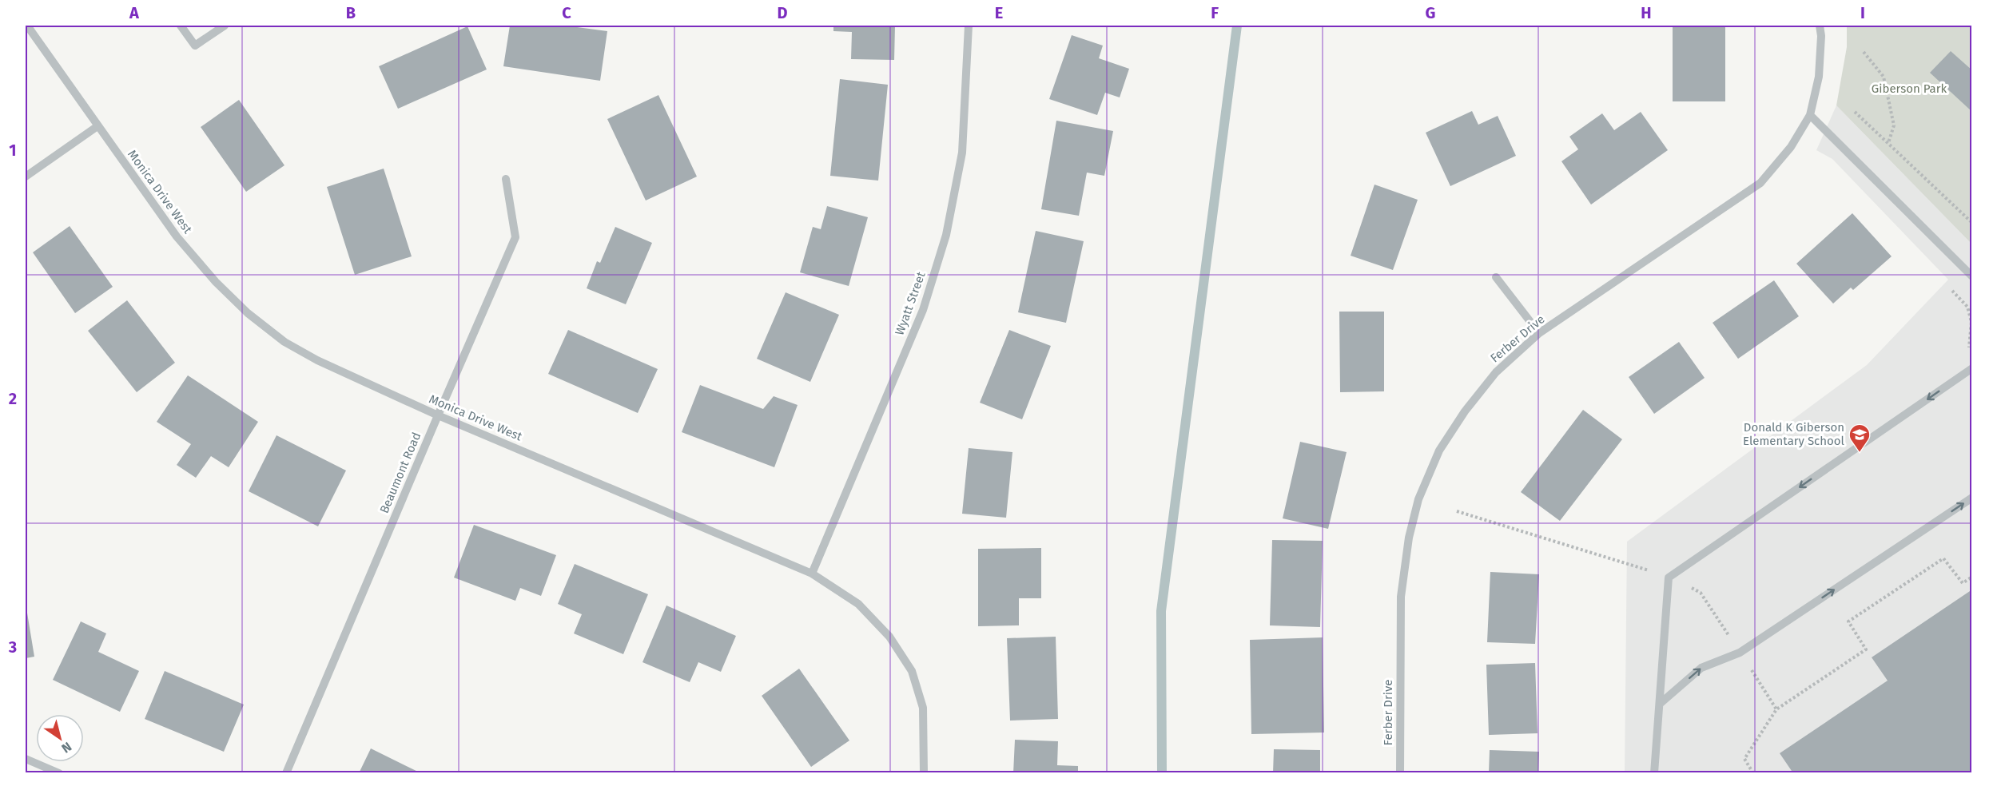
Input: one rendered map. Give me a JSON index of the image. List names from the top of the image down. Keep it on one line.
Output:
{"streets":{"street":["Monica Drive West","Wyatt Street","Ferber Drive","Beaumont Road"]},"crossings":[["Monica Drive West","Wyatt Street"],["Monica Drive West","Beaumont Road"]],"parks":["Giberson Park"],"places":{"school or university":["Donald K Giberson Elementary School"]},"north":"bottom right","grid":{"columns":["A","B","C","D","E","F","G","H","I"],"rows":["1","2","3"]}}
